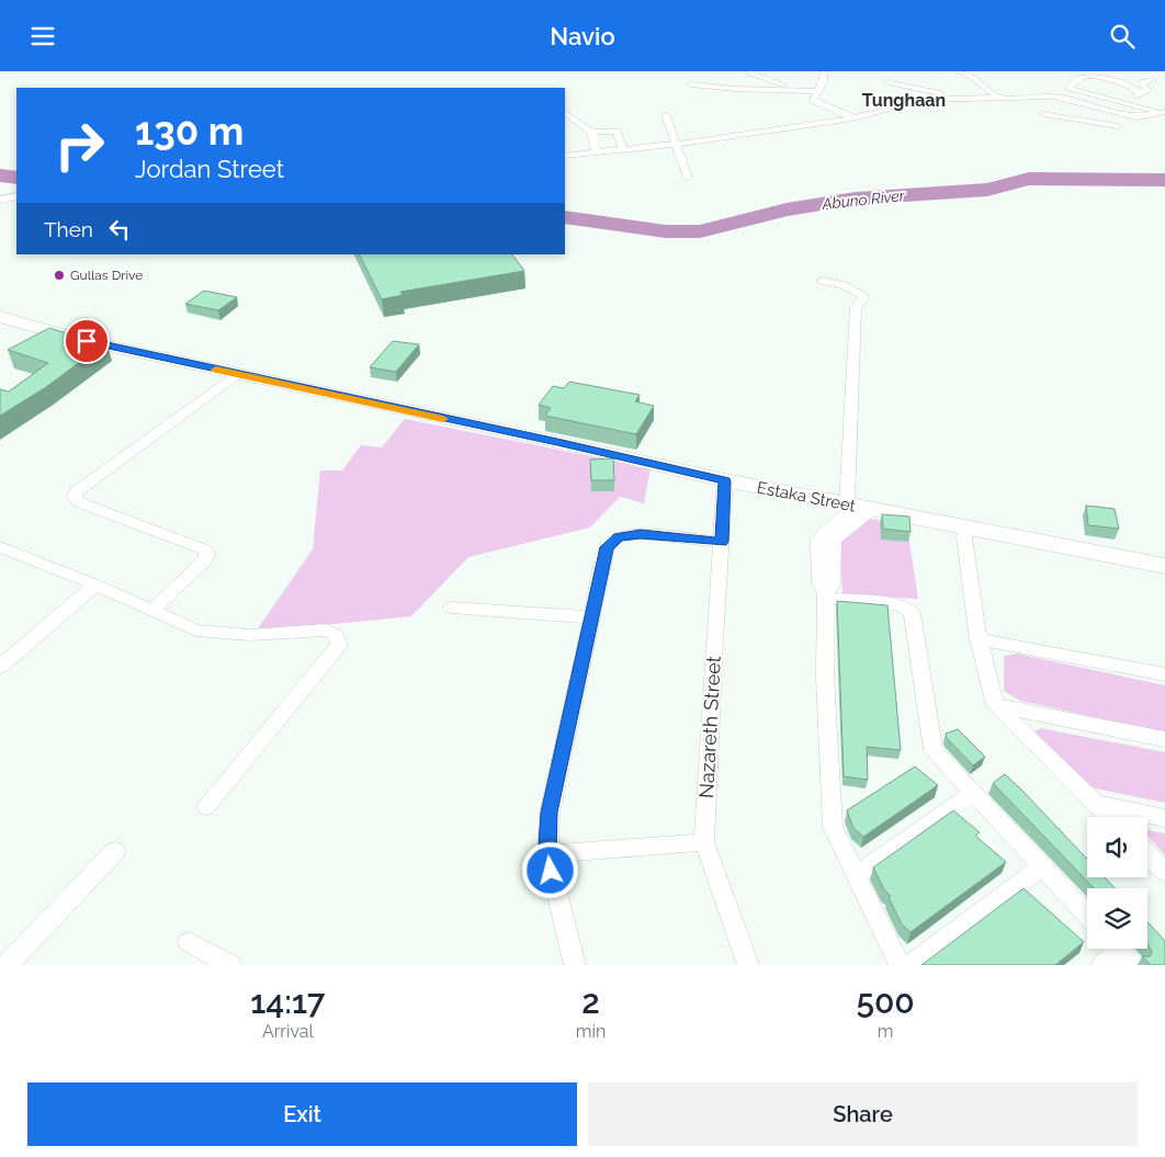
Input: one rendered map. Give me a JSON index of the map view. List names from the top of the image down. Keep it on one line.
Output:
{"streets":{"street":["Estaka Street","Nazareth Street"]},"crossings":[["Estaka Street","Nazareth Street"]],"districts":["Tunghaan"],"water":["Abuno River"],"places":["Gullas Drive"],"page":{"header":"Navio","turn":["130 m","Jordan Street"],"then":"Then","eta":["14:17","Arrival","2","min","500","m"],"buttons":["Exit","Share"]}}
